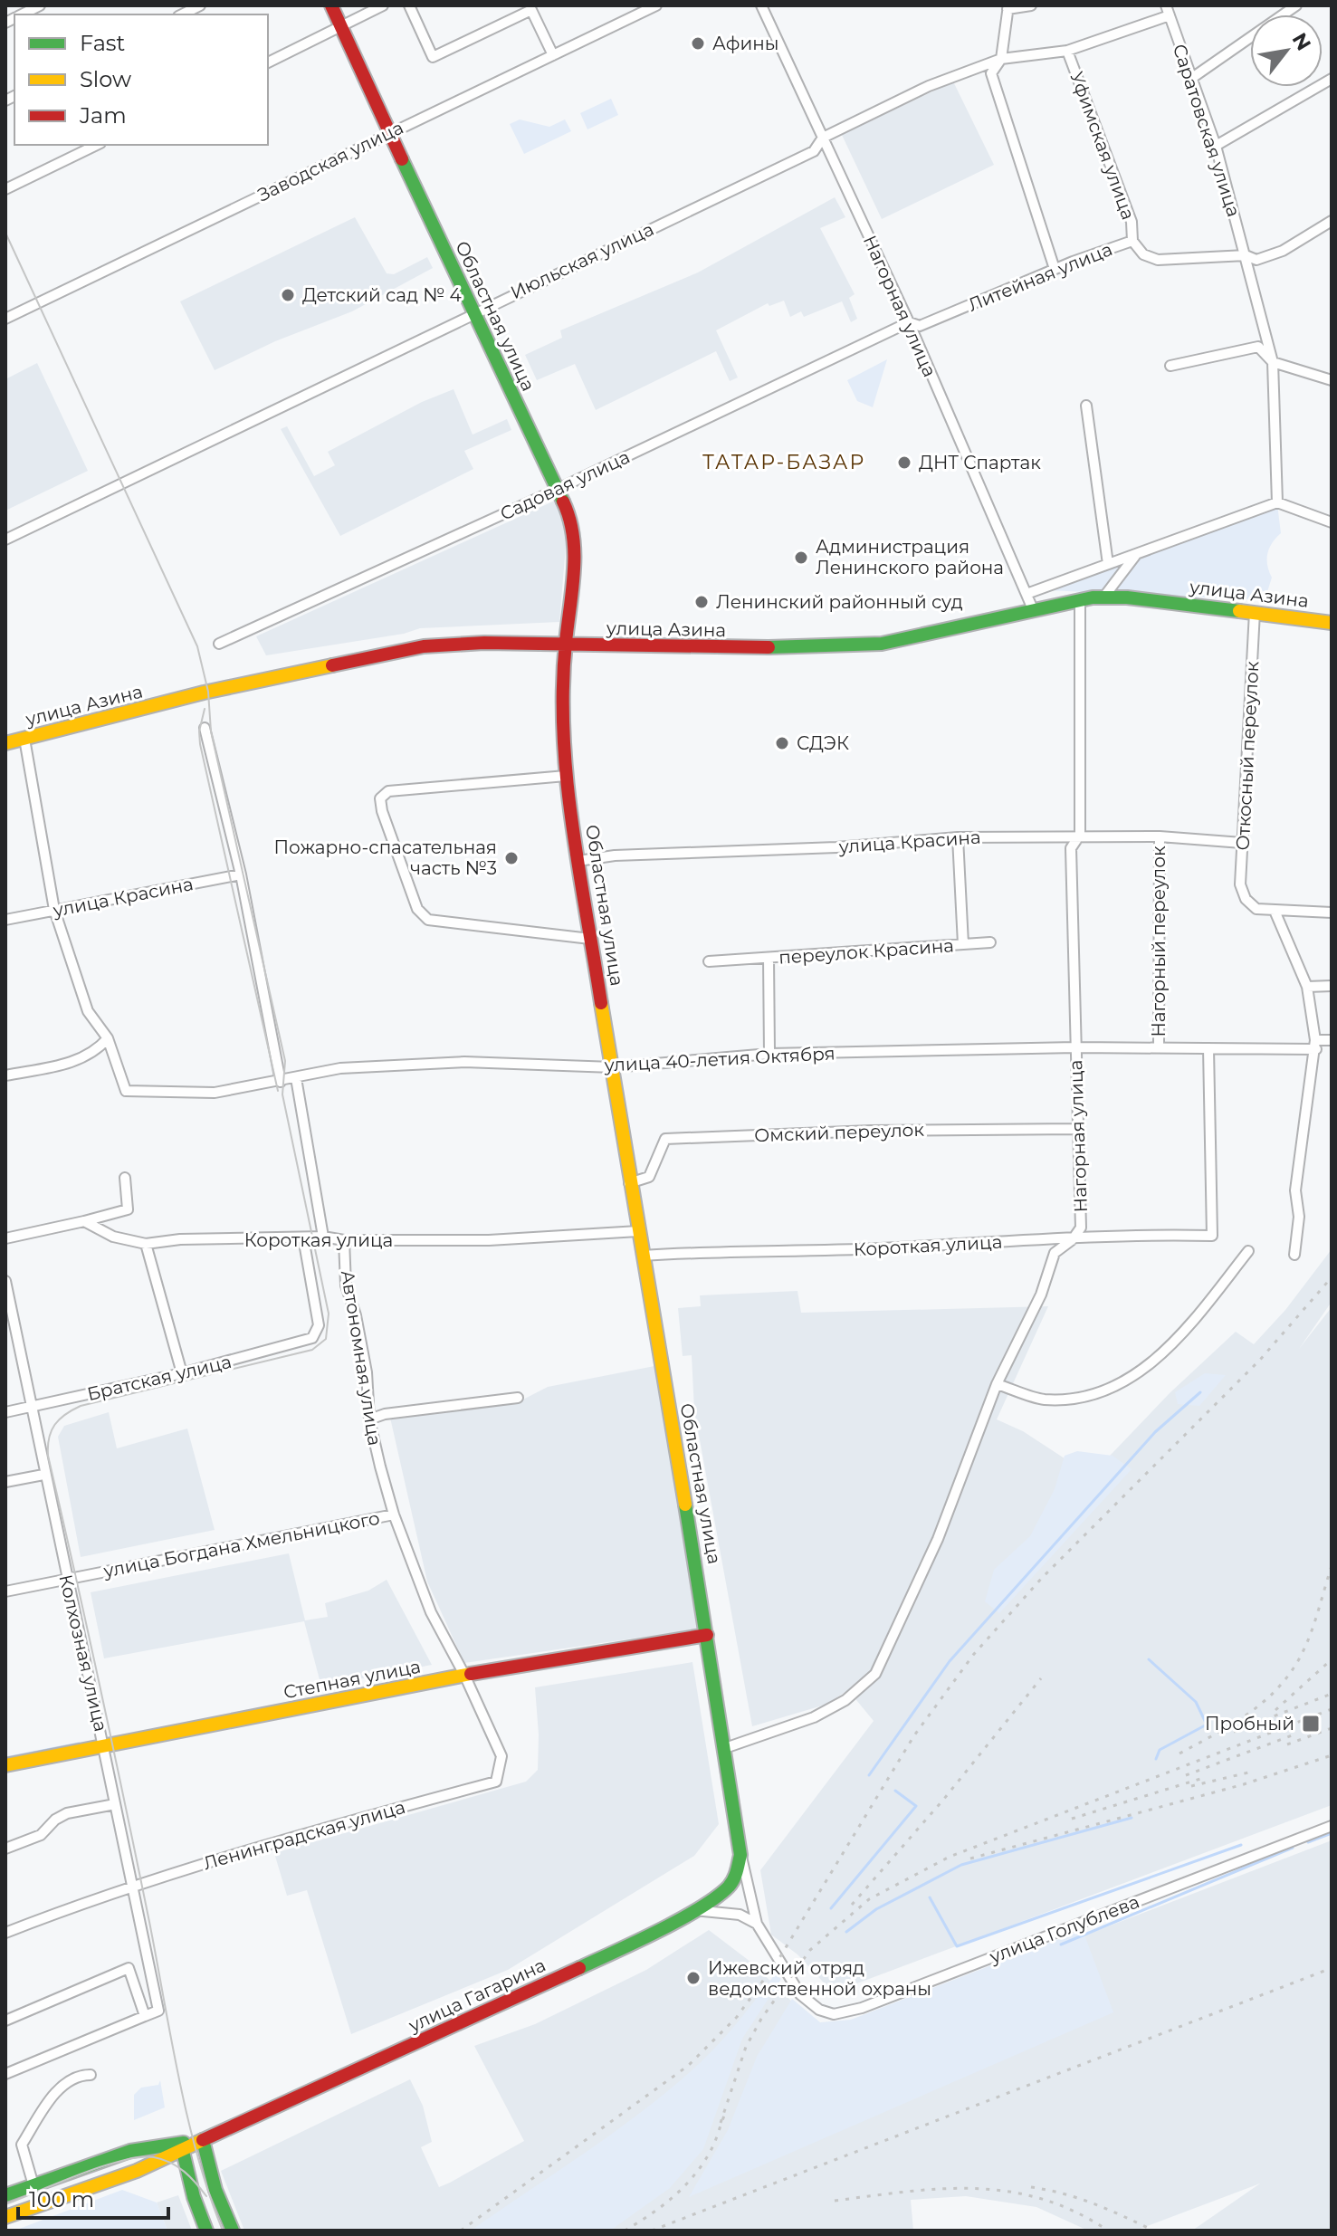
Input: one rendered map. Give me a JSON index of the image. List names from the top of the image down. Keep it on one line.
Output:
{"streets":{"main road":["Областная улица","улица Азина","Степная улица","улица Гагарина"],"street":["Саратовская улица","Уфимская улица","Заводская улица","Июльская улица","Литейная улица","Нагорная улица","Садовая улица","Откосный переулок","улица Красина","Нагорный переулок","переулок Красина","улица 40-летия Октября","Омский переулок","Короткая улица","Автономная улица","Братская улица","улица Богдана Хмельницкого","Колхозная улица","Ленинградская улица","улица Голублева"]},"crossings":[["Саратовская улица","Июльская улица"],["Саратовская улица","Литейная улица"],["Уфимская улица","Июльская улица"],["Уфимская улица","Литейная улица"],["Заводская улица","Областная улица"],["Июльская улица","Нагорная улица"],["Июльская улица","Областная улица"],["Литейная улица","Нагорная улица"],["Литейная улица","Садовая улица"],["Нагорная улица","Областная улица"],["Нагорная улица","Садовая улица"],["Нагорная улица","улица Азина"],["Нагорная улица","улица Красина"],["Нагорная улица","улица 40-летия Октября"],["Нагорная улица","Омский переулок"],["Нагорная улица","Короткая улица"],["Областная улица","Садовая улица"],["Областная улица","улица Азина"],["Областная улица","улица Красина"],["Областная улица","улица 40-летия Октября"],["Областная улица","Омский переулок"],["Областная улица","Короткая улица"],["Областная улица","Степная улица"],["Областная улица","улица Гагарина"],["улица Азина","Откосный переулок"],["Откосный переулок","улица Красина"],["улица Красина","Нагорный переулок"],["улица Красина","переулок Красина"],["Нагорный переулок","улица 40-летия Октября"],["переулок Красина","улица 40-летия Октября"],["улица 40-летия Октября","Короткая улица"],["Короткая улица","Автономная улица"],["Автономная улица","Братская улица"],["Автономная улица","улица Богдана Хмельницкого"],["Автономная улица","Степная улица"],["Автономная улица","Ленинградская улица"],["Братская улица","Колхозная улица"],["улица Богдана Хмельницкого","Колхозная улица"],["Колхозная улица","Степная улица"],["Колхозная улица","Ленинградская улица"],["Степная улица","Ленинградская улица"]],"districts":["ТАТАР-БАЗАР"],"places":{"other":["Афины","Детский сад № 4","ДНТ Спартак","Администрация Ленинского района","Ленинский районный суд","СДЭК","Пожарно-спасательная часть №3","Ижевский отряд ведомственной охраны"],"transit":["Пробный"]},"legend":["Fast","Slow","Jam"],"scale_bar":"100 m","north":"top right"}
